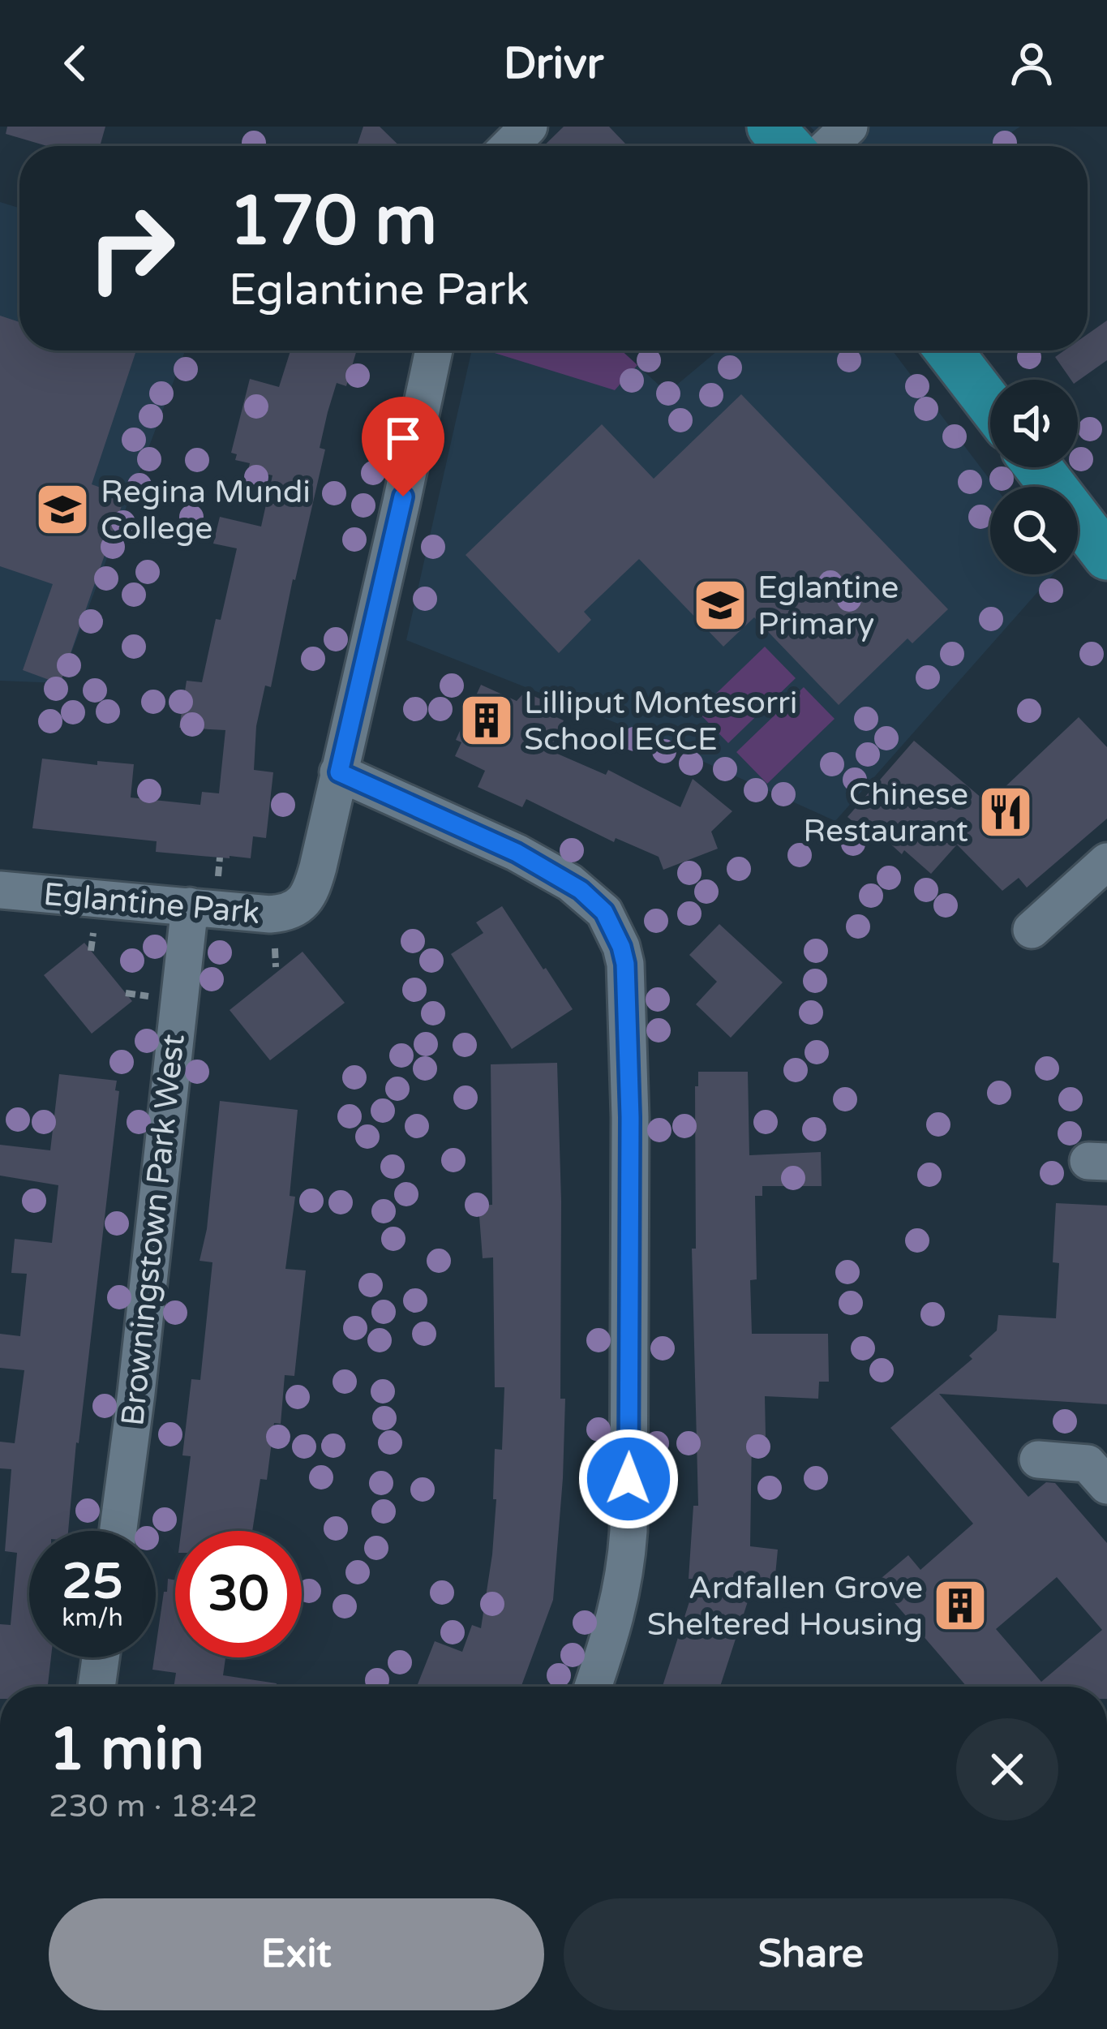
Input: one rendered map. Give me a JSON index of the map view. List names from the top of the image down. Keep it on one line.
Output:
{"streets":{"street":["Eglantine Park","Browningstown Park West"]},"crossings":[["Eglantine Park","Browningstown Park West"]],"places":{"school or university":["Regina Mundi College","Eglantine Primary"],"building":["Lilliput Montesorri School ECCE","Ardfallen Grove Sheltered Housing"],"restaurant":["Chinese Restaurant"]},"page":{"header":"Drivr","turn":["170 m","Eglantine Park"],"speed":"25 km/h","limit":"30","heading":["1 min","230 m · 18:42"],"buttons":["Exit","Share"]}}
